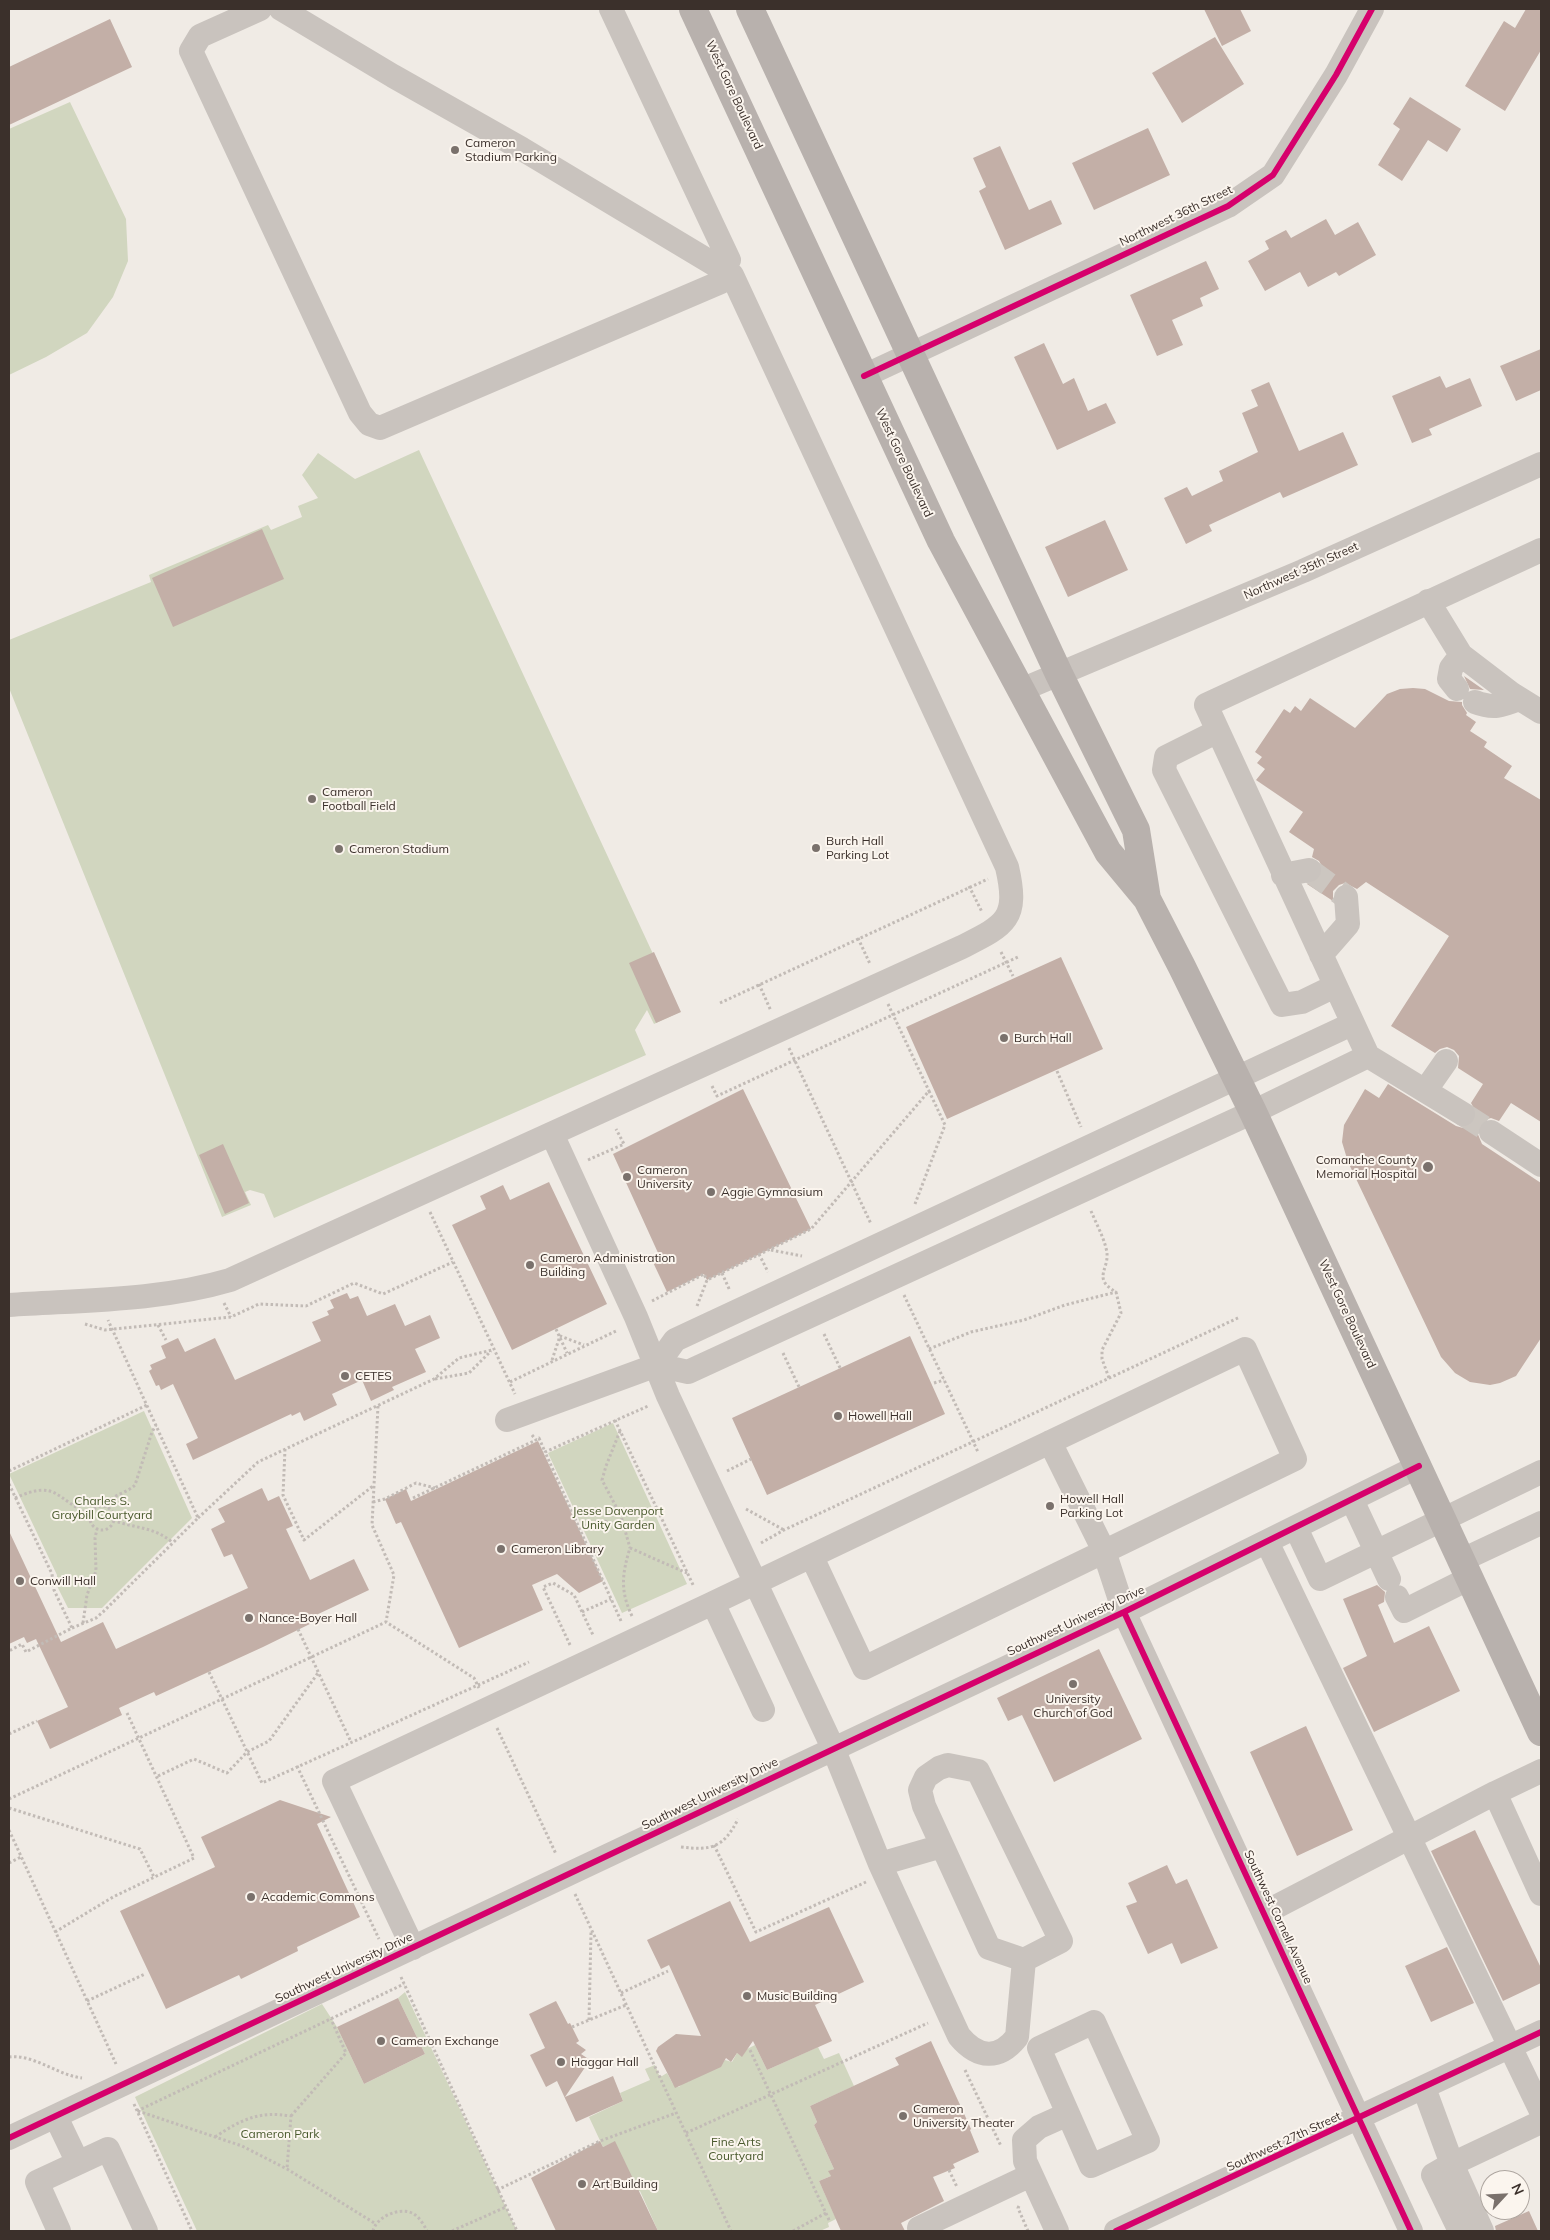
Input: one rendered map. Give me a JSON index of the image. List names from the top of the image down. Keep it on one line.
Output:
{"streets":{"main road":["West Gore Boulevard"],"street":["Northwest 36th Street","Northwest 35th Street","Southwest University Drive","Southwest Cornell Avenue","Southwest 27th Street"]},"crossings":[["West Gore Boulevard","Northwest 36th Street"],["West Gore Boulevard","Northwest 35th Street"],["West Gore Boulevard","Southwest University Drive"],["Southwest University Drive","Southwest Cornell Avenue"],["Southwest Cornell Avenue","Southwest 27th Street"]],"parks":["Charles S. Graybill Courtyard","Jesse Davenport Unity Garden","Cameron Park","Fine Arts Courtyard"],"places":["Cameron Stadium Parking","Cameron Football Field","Burch Hall Parking Lot","Cameron Stadium","Burch Hall","Comanche County Memorial Hospital","Cameron University","Aggie Gymnasium","Cameron Administration Building","CETES","Howell Hall","Howell Hall Parking Lot","Cameron Library","Conwill Hall","Nance-Boyer Hall","University Church of God","Academic Commons","Music Building","Cameron Exchange","Haggar Hall","Cameron University Theater","Art Building"],"north":"top right"}
